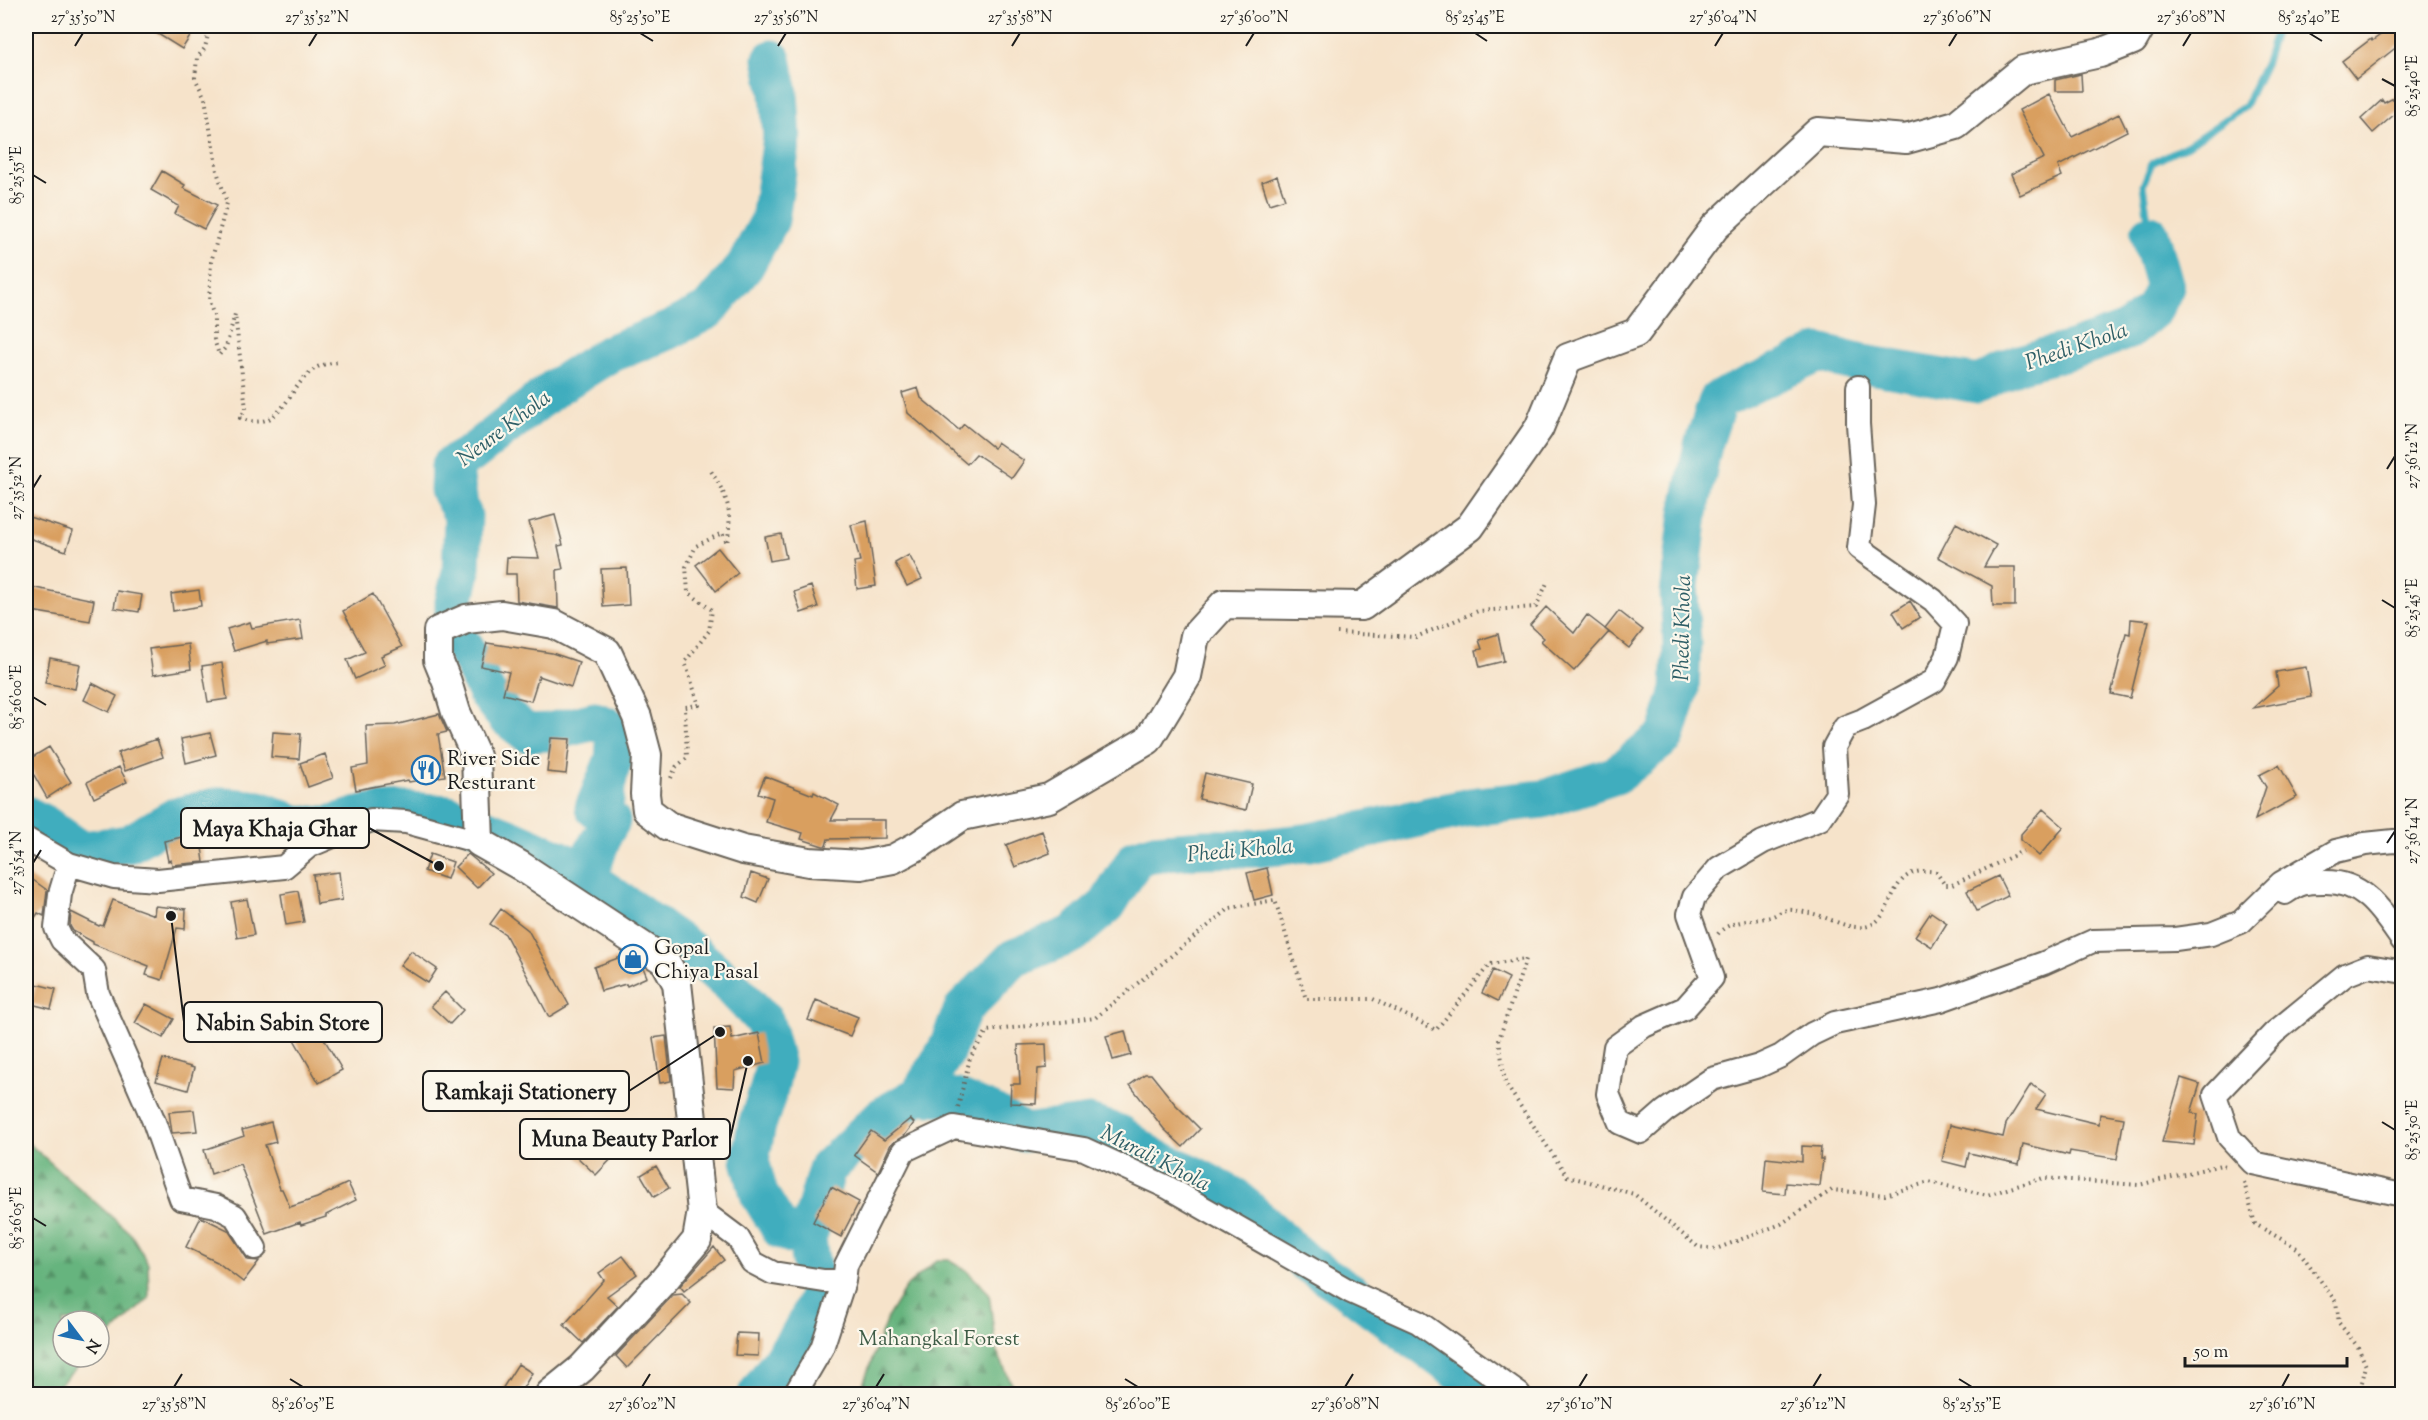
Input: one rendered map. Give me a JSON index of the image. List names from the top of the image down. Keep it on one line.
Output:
{"water":["Phedi Khola","Neure Khola","Murali Khola"],"parks":["Mahangkal Forest"],"places":{"restaurant":["River Side Resturant"],"other":["Maya Khaja Ghar","Nabin Sabin Store","Ramkaji Stationery","Muna Beauty Parlor"],"shop":["Gopal Chiya Pasal"]},"scale_bar":"50 m","north":"bottom right","coordinates":["27°35'50\"N","27°35'52\"N","85°25'50\"E","27°35'56\"N","27°35'58\"N","27°36'00\"N","85°25'45\"E","27°36'04\"N","27°36'06\"N","27°36'08\"N","85°25'40\"E","85°25'55\"E","27°36'12\"N","85°26'00\"E","27°36'14\"N","27°35'54\"N","85°26'05\"E","27°36'02\"N","27°36'10\"N","27°36'16\"N"]}
